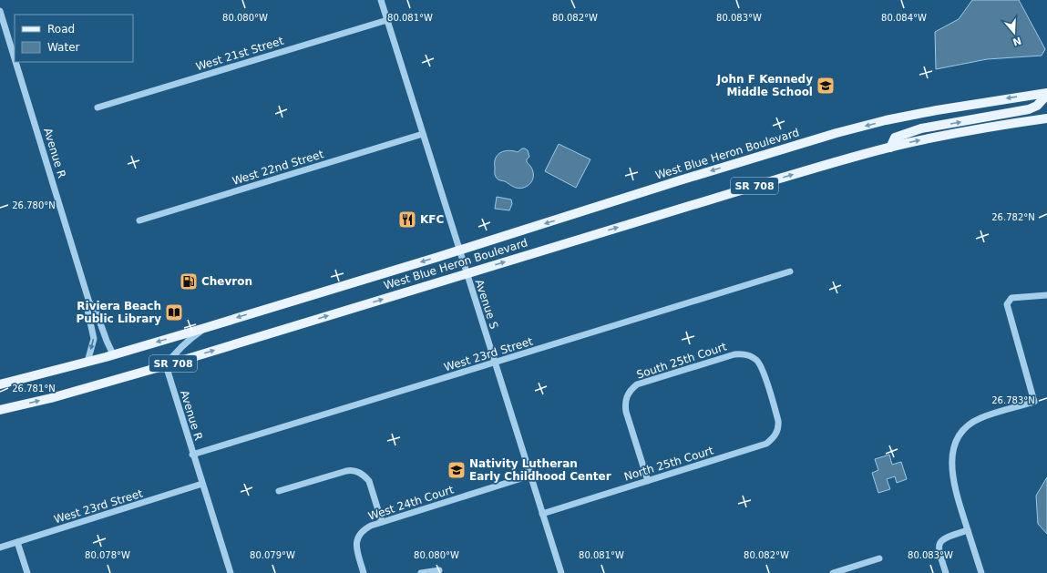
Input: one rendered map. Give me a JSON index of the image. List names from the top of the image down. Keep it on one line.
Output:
{"streets":{"main road":["West Blue Heron Boulevard","SR 708"],"street":["West 21st Street","Avenue R","West 22nd Street","Avenue S","West 23rd Street","South 25th Court","North 25th Court","West 24th Court"]},"crossings":[["West 21st Street","Avenue S"],["Avenue R","West Blue Heron Boulevard"],["Avenue R","West 23rd Street"],["West Blue Heron Boulevard","Avenue S"],["West 22nd Street","Avenue S"],["Avenue S","West 23rd Street"],["Avenue S","North 25th Court"],["Avenue S","West 24th Court"],["South 25th Court","North 25th Court"]],"places":{"school or university":["John F Kennedy Middle School","Nativity Lutheran Early Childhood Center"],"restaurant":["KFC"],"fuel station":["Chevron"],"library":["Riviera Beach Public Library"]},"legend":["Road","Water"],"north":"bottom","coordinates":["80.082°W","80.080°W","80.081°W","80.083°W","80.084°W","26.780°N","26.782°N","26.781°N","26.783°N","80.078°W","80.079°W"]}
